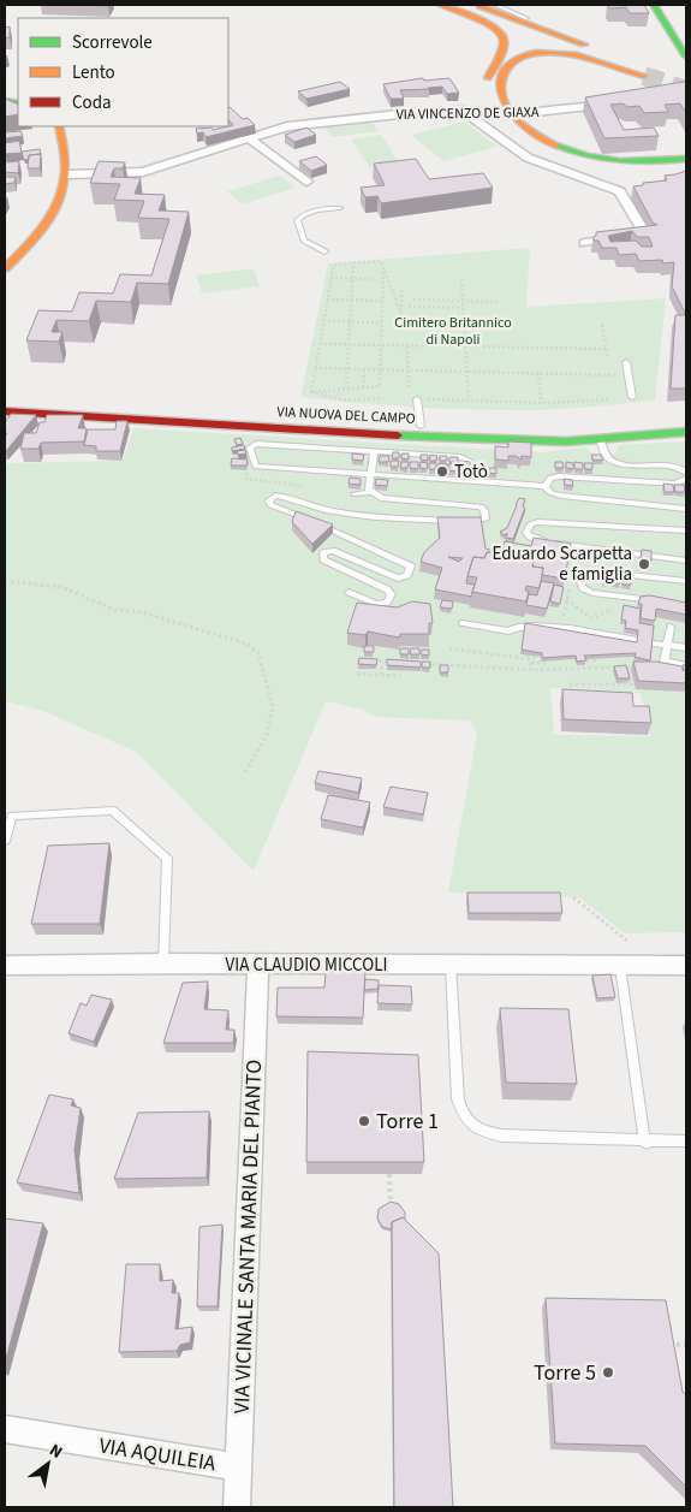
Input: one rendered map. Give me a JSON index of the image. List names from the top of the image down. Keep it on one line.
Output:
{"streets":{"main road":["VIA NUOVA DEL CAMPO"],"street":["VIA VINCENZO DE GIAXA","VIA CLAUDIO MICCOLI","VIA VICINALE SANTA MARIA DEL PIANTO","VIA AQUILEIA"]},"crossings":[["VIA CLAUDIO MICCOLI","VIA VICINALE SANTA MARIA DEL PIANTO"],["VIA VICINALE SANTA MARIA DEL PIANTO","VIA AQUILEIA"]],"parks":["Cimitero Britannico di Napoli"],"places":["Totò","Eduardo Scarpetta e famiglia","Torre 1","Torre 5"],"legend":["Scorrevole","Lento","Coda"],"north":"top right"}
